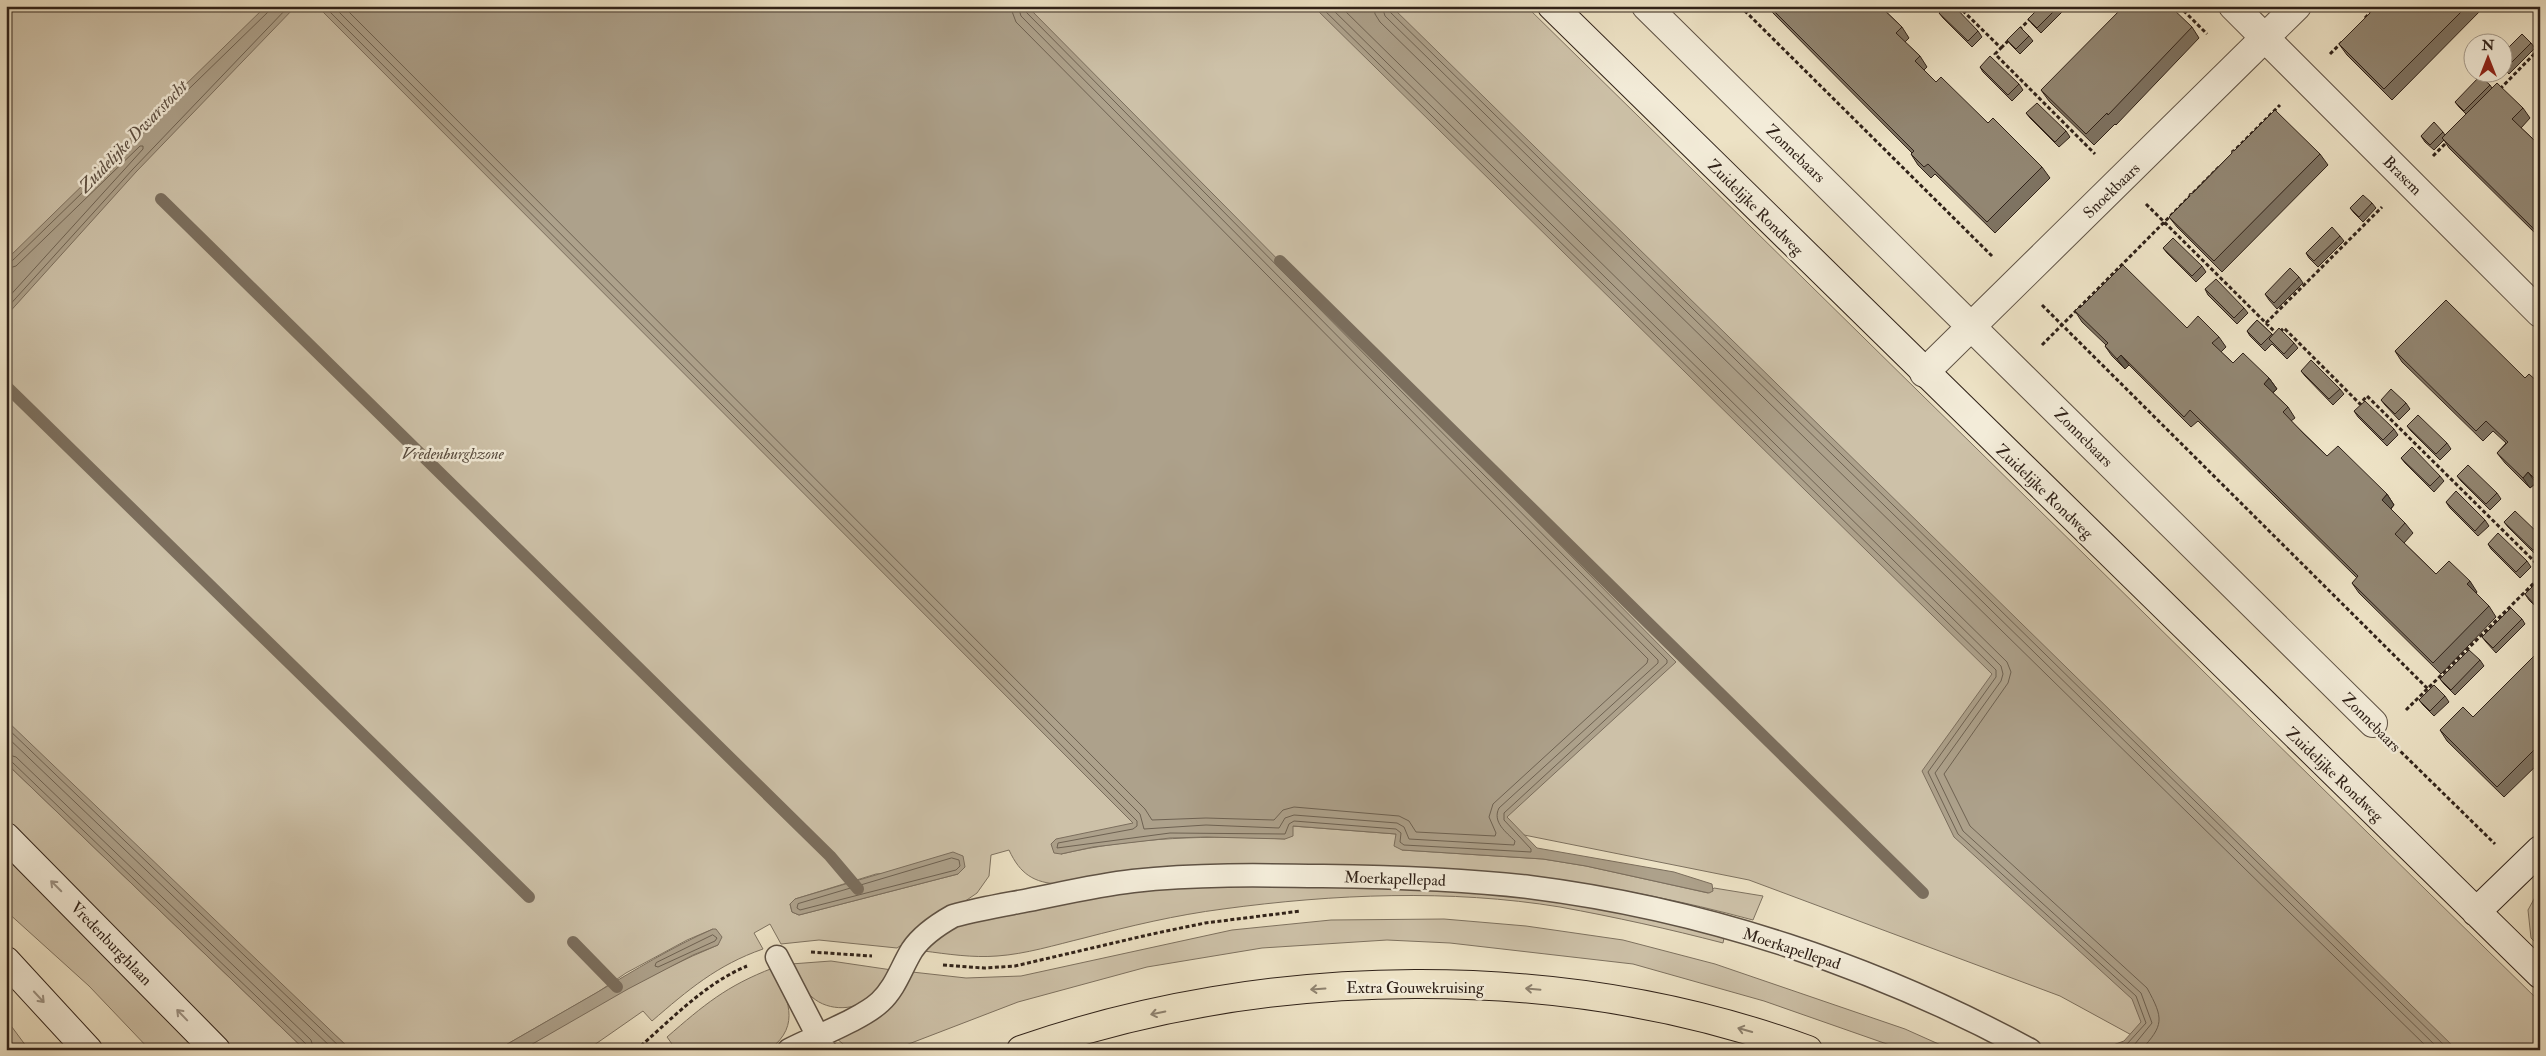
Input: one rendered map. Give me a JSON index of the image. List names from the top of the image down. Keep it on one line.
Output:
{"streets":{"main road":["Extra Gouwekruising"],"street":["Zonnebaars","Brasem","Snoekbaars","Zuidelijke Rondweg","Vredenburghlaan"],"lane":["Moerkapellepad"]},"crossings":[["Zonnebaars","Snoekbaars"],["Brasem","Snoekbaars"],["Snoekbaars","Zuidelijke Rondweg"]],"one_way":["Extra Gouwekruising"],"water":["Zuidelijke Dwarstocht"],"parks":["Vredenburghzone"],"north":"top"}
